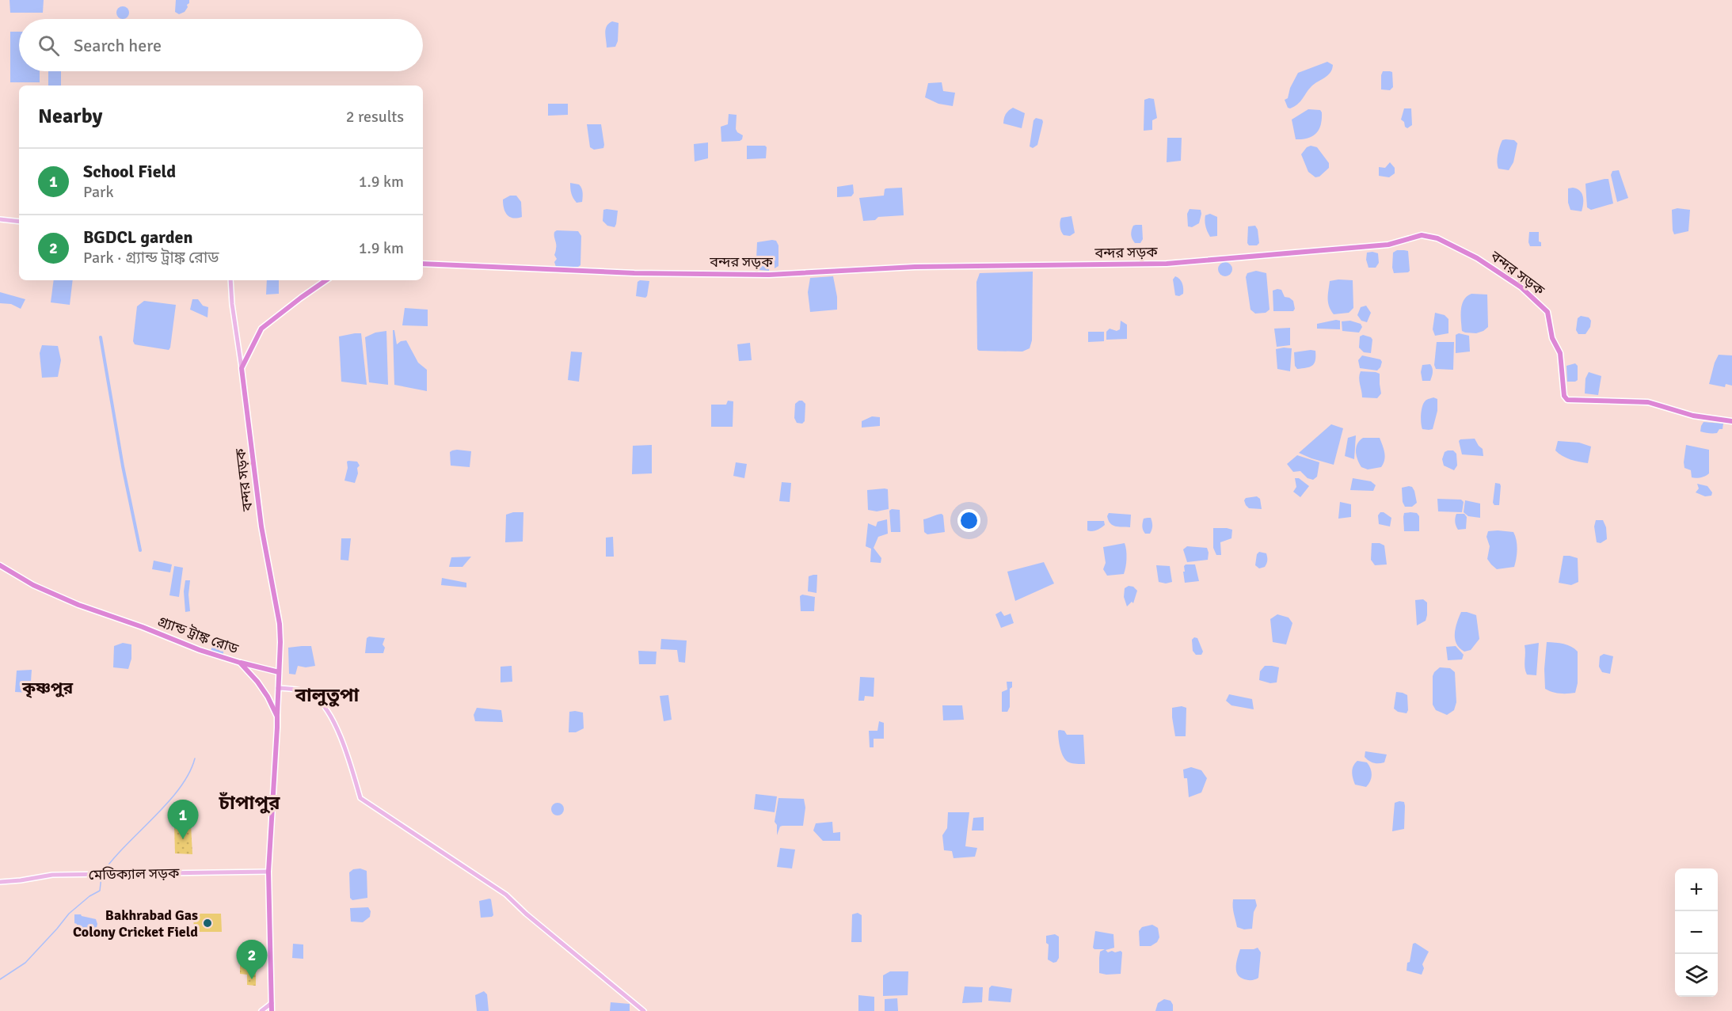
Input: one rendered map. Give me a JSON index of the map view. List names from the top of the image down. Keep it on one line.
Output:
{"streets":{"highway":["বন্দর সড়ক","গ্র্যান্ড ট্রাঙ্ক রোড"],"main road":["মেডিক্যাল সড়ক"]},"crossings":[["বন্দর সড়ক","গ্র্যান্ড ট্রাঙ্ক রোড"]],"districts":["কৃষ্ণপুর","বালুতুপা","চাঁপাপুর"],"places":["Bakhrabad Gas Colony Cricket Field"],"page":{"search":"Search here","heading":["Nearby","2 results"],"list":[{"mark":"1","name":"School Field","note":"Park","value":"1.9 km"},{"mark":"2","name":"BGDCL garden","note":"Park · গ্র্যান্ড ট্রাঙ্ক রোড","value":"1.9 km"}],"pins":["1","2"],"map_buttons":["+","−"]}}
